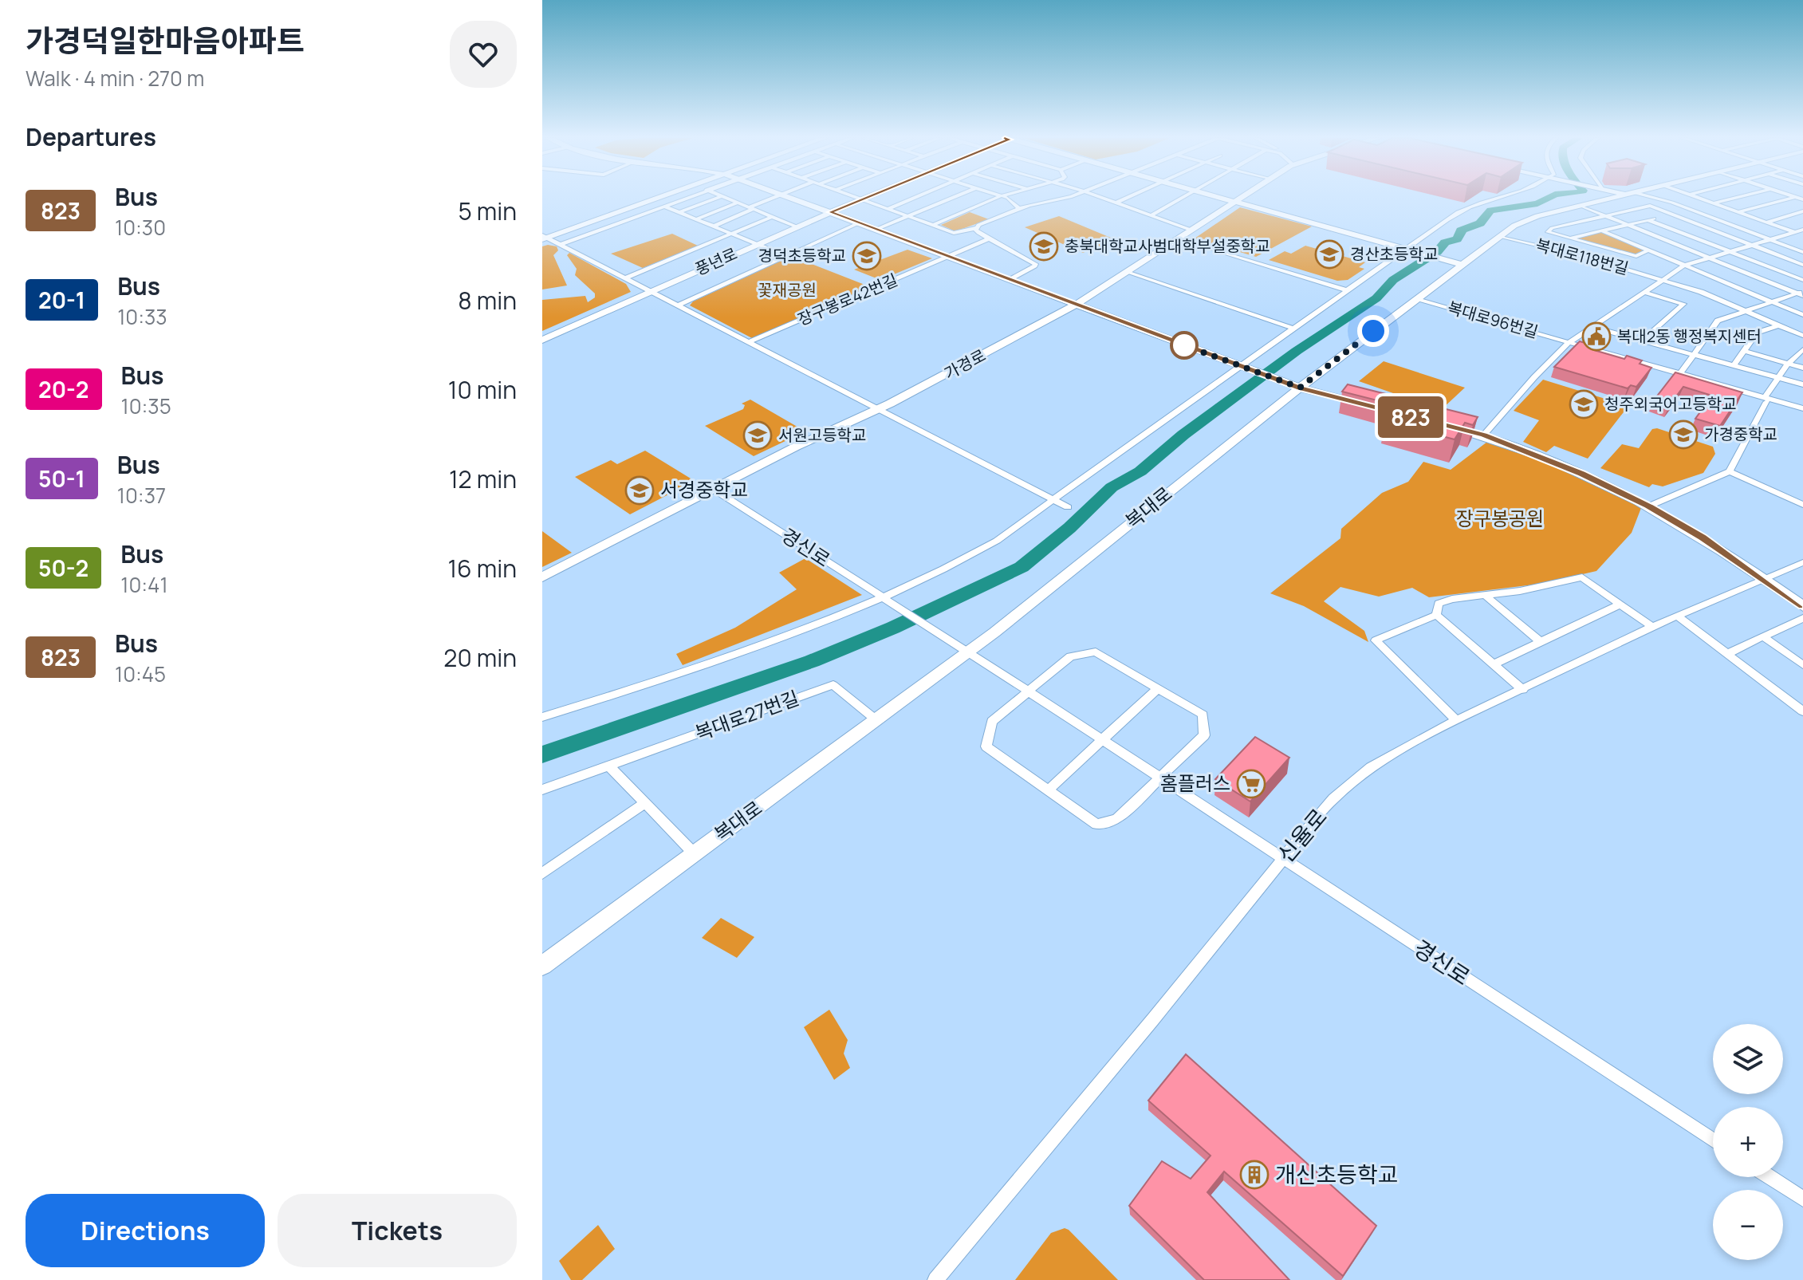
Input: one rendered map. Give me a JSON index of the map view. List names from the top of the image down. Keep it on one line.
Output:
{"streets":{"street":["복대로118번길","풍년로","장구봉로42번길","복대로96번길","가경로","복대로","경신로","복대로27번길","신율로"]},"crossings":[["복대로118번길","복대로"],["복대로96번길","복대로"],["가경로","경신로"],["복대로","경신로"],["복대로","복대로27번길"],["경신로","신율로"]],"parks":["꽃재공원","장구봉공원"],"places":{"school or university":["충북대학교사범대학부설중학교","경산초등학교","경덕초등학교","청주외국어고등학교","가경중학교","서원고등학교","서경중학교"],"public building":["복대2동 행정복지센터"],"supermarket":["홈플러스"],"building":["개신초등학교"]},"lines":["bus line 823"],"page":{"heading":[["가경덕일한마음아파트","Walk · 4 min · 270 m"],"Departures"],"on_map":"823","list":[{"mark":"823","name":"Bus","note":"10:30","value":"5 min"},{"mark":"20-1","name":"Bus","note":"10:33","value":"8 min"},{"mark":"20-2","name":"Bus","note":"10:35","value":"10 min"},{"mark":"50-1","name":"Bus","note":"10:37","value":"12 min"},{"mark":"50-2","name":"Bus","note":"10:41","value":"16 min"},{"mark":"823","name":"Bus","note":"10:45","value":"20 min"}],"map_buttons":["+","−"],"buttons":["Directions","Tickets"]}}
